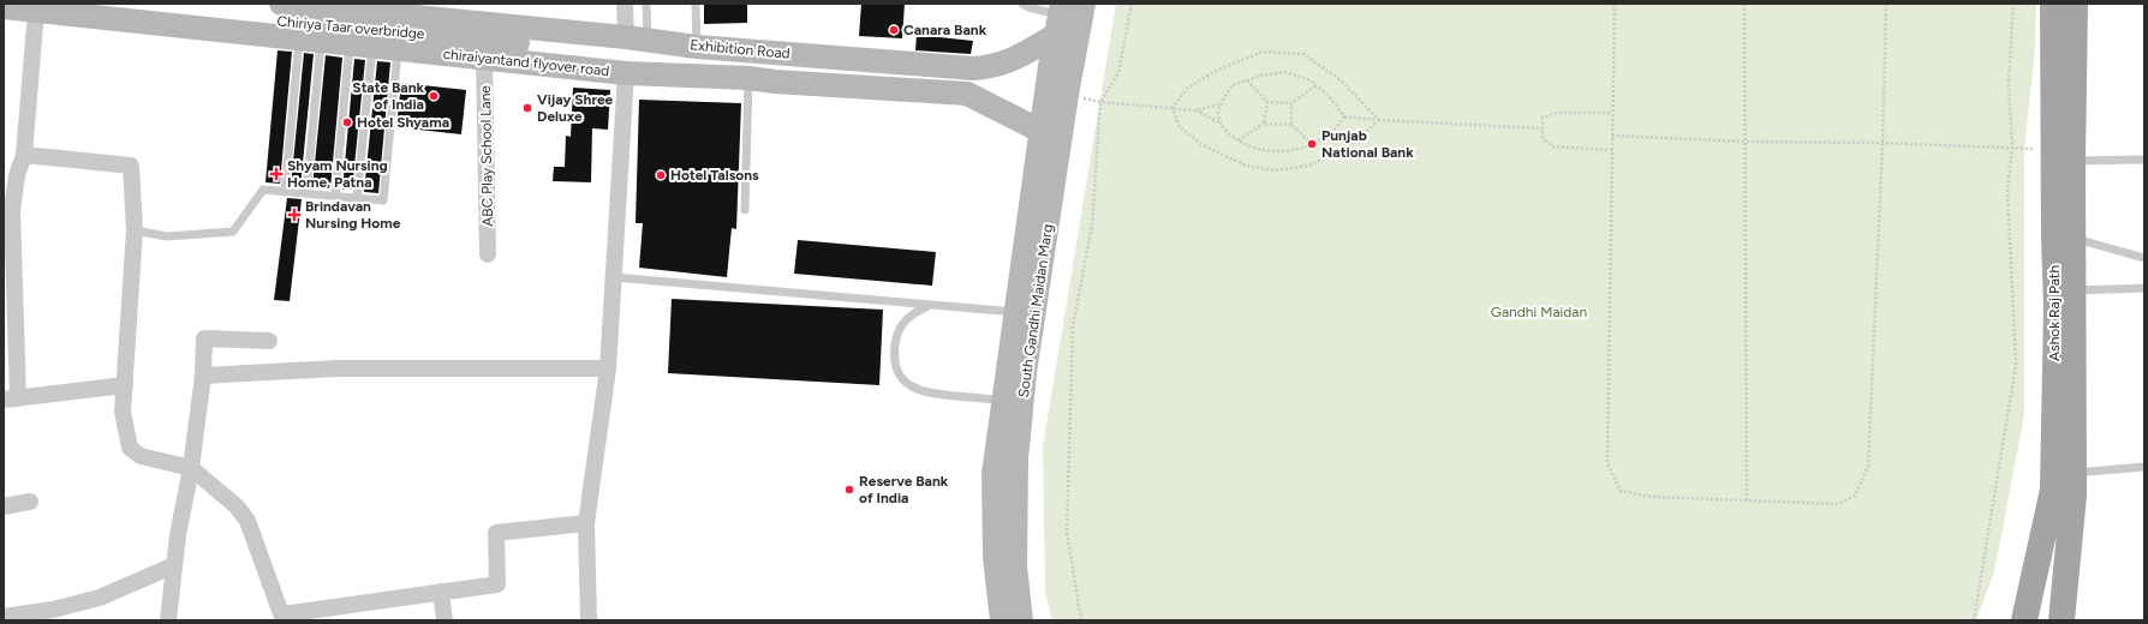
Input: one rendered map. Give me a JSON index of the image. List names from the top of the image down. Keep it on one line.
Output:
{"streets":{"main road":["Chiriya Taar overbridge","Exhibition Road","chiraiyantand flyover road","South Gandhi Maidan Marg","Ashok Raj Path"],"street":["ABC Play School Lane"]},"crossings":[["Chiriya Taar overbridge","chiraiyantand flyover road"],["chiraiyantand flyover road","ABC Play School Lane"]],"parks":["Gandhi Maidan"],"places":{"other":["Canara Bank","State Bank of India","Vijay Shree Deluxe","Hotel Shyama","Punjab National Bank","Hotel Talsons","Reserve Bank of India"],"health":["Shyam Nursing Home, Patna","Brindavan Nursing Home"]}}
